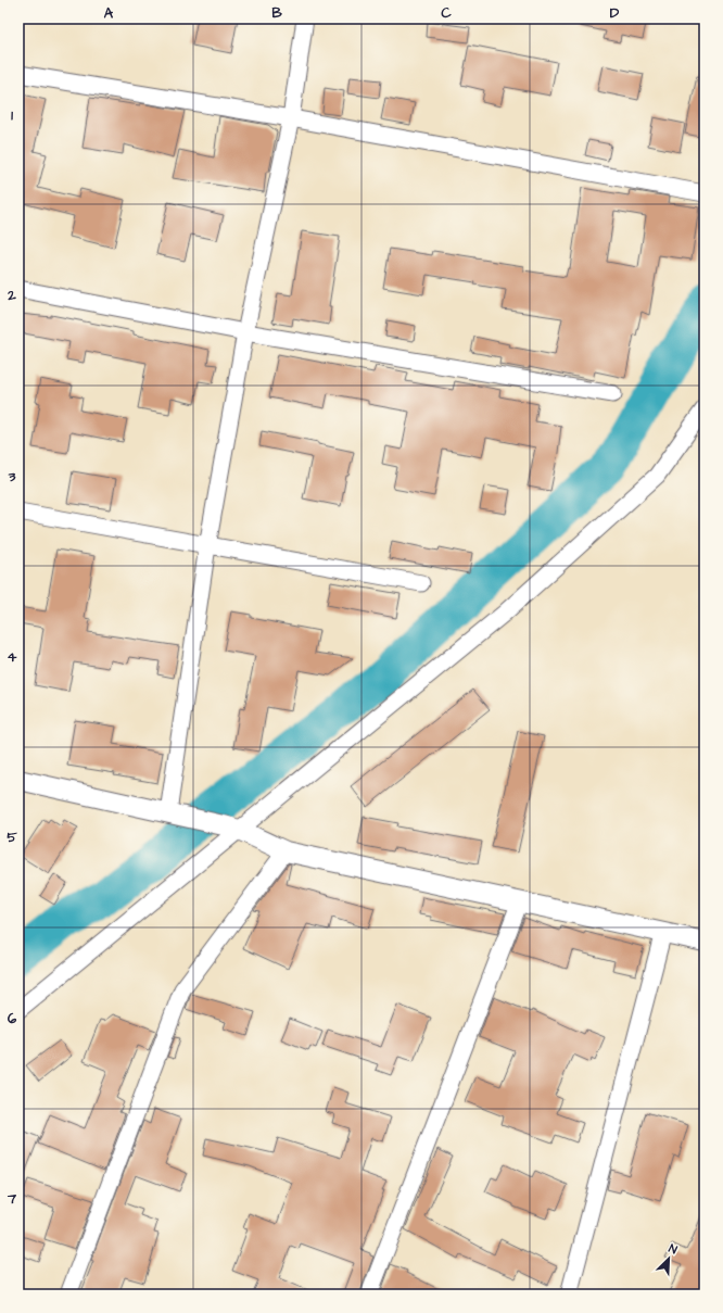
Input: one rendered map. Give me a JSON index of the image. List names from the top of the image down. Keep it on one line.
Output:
{"north":"top right","grid":{"columns":["A","B","C","D"],"rows":["1","2","3","4","5","6","7"]}}
